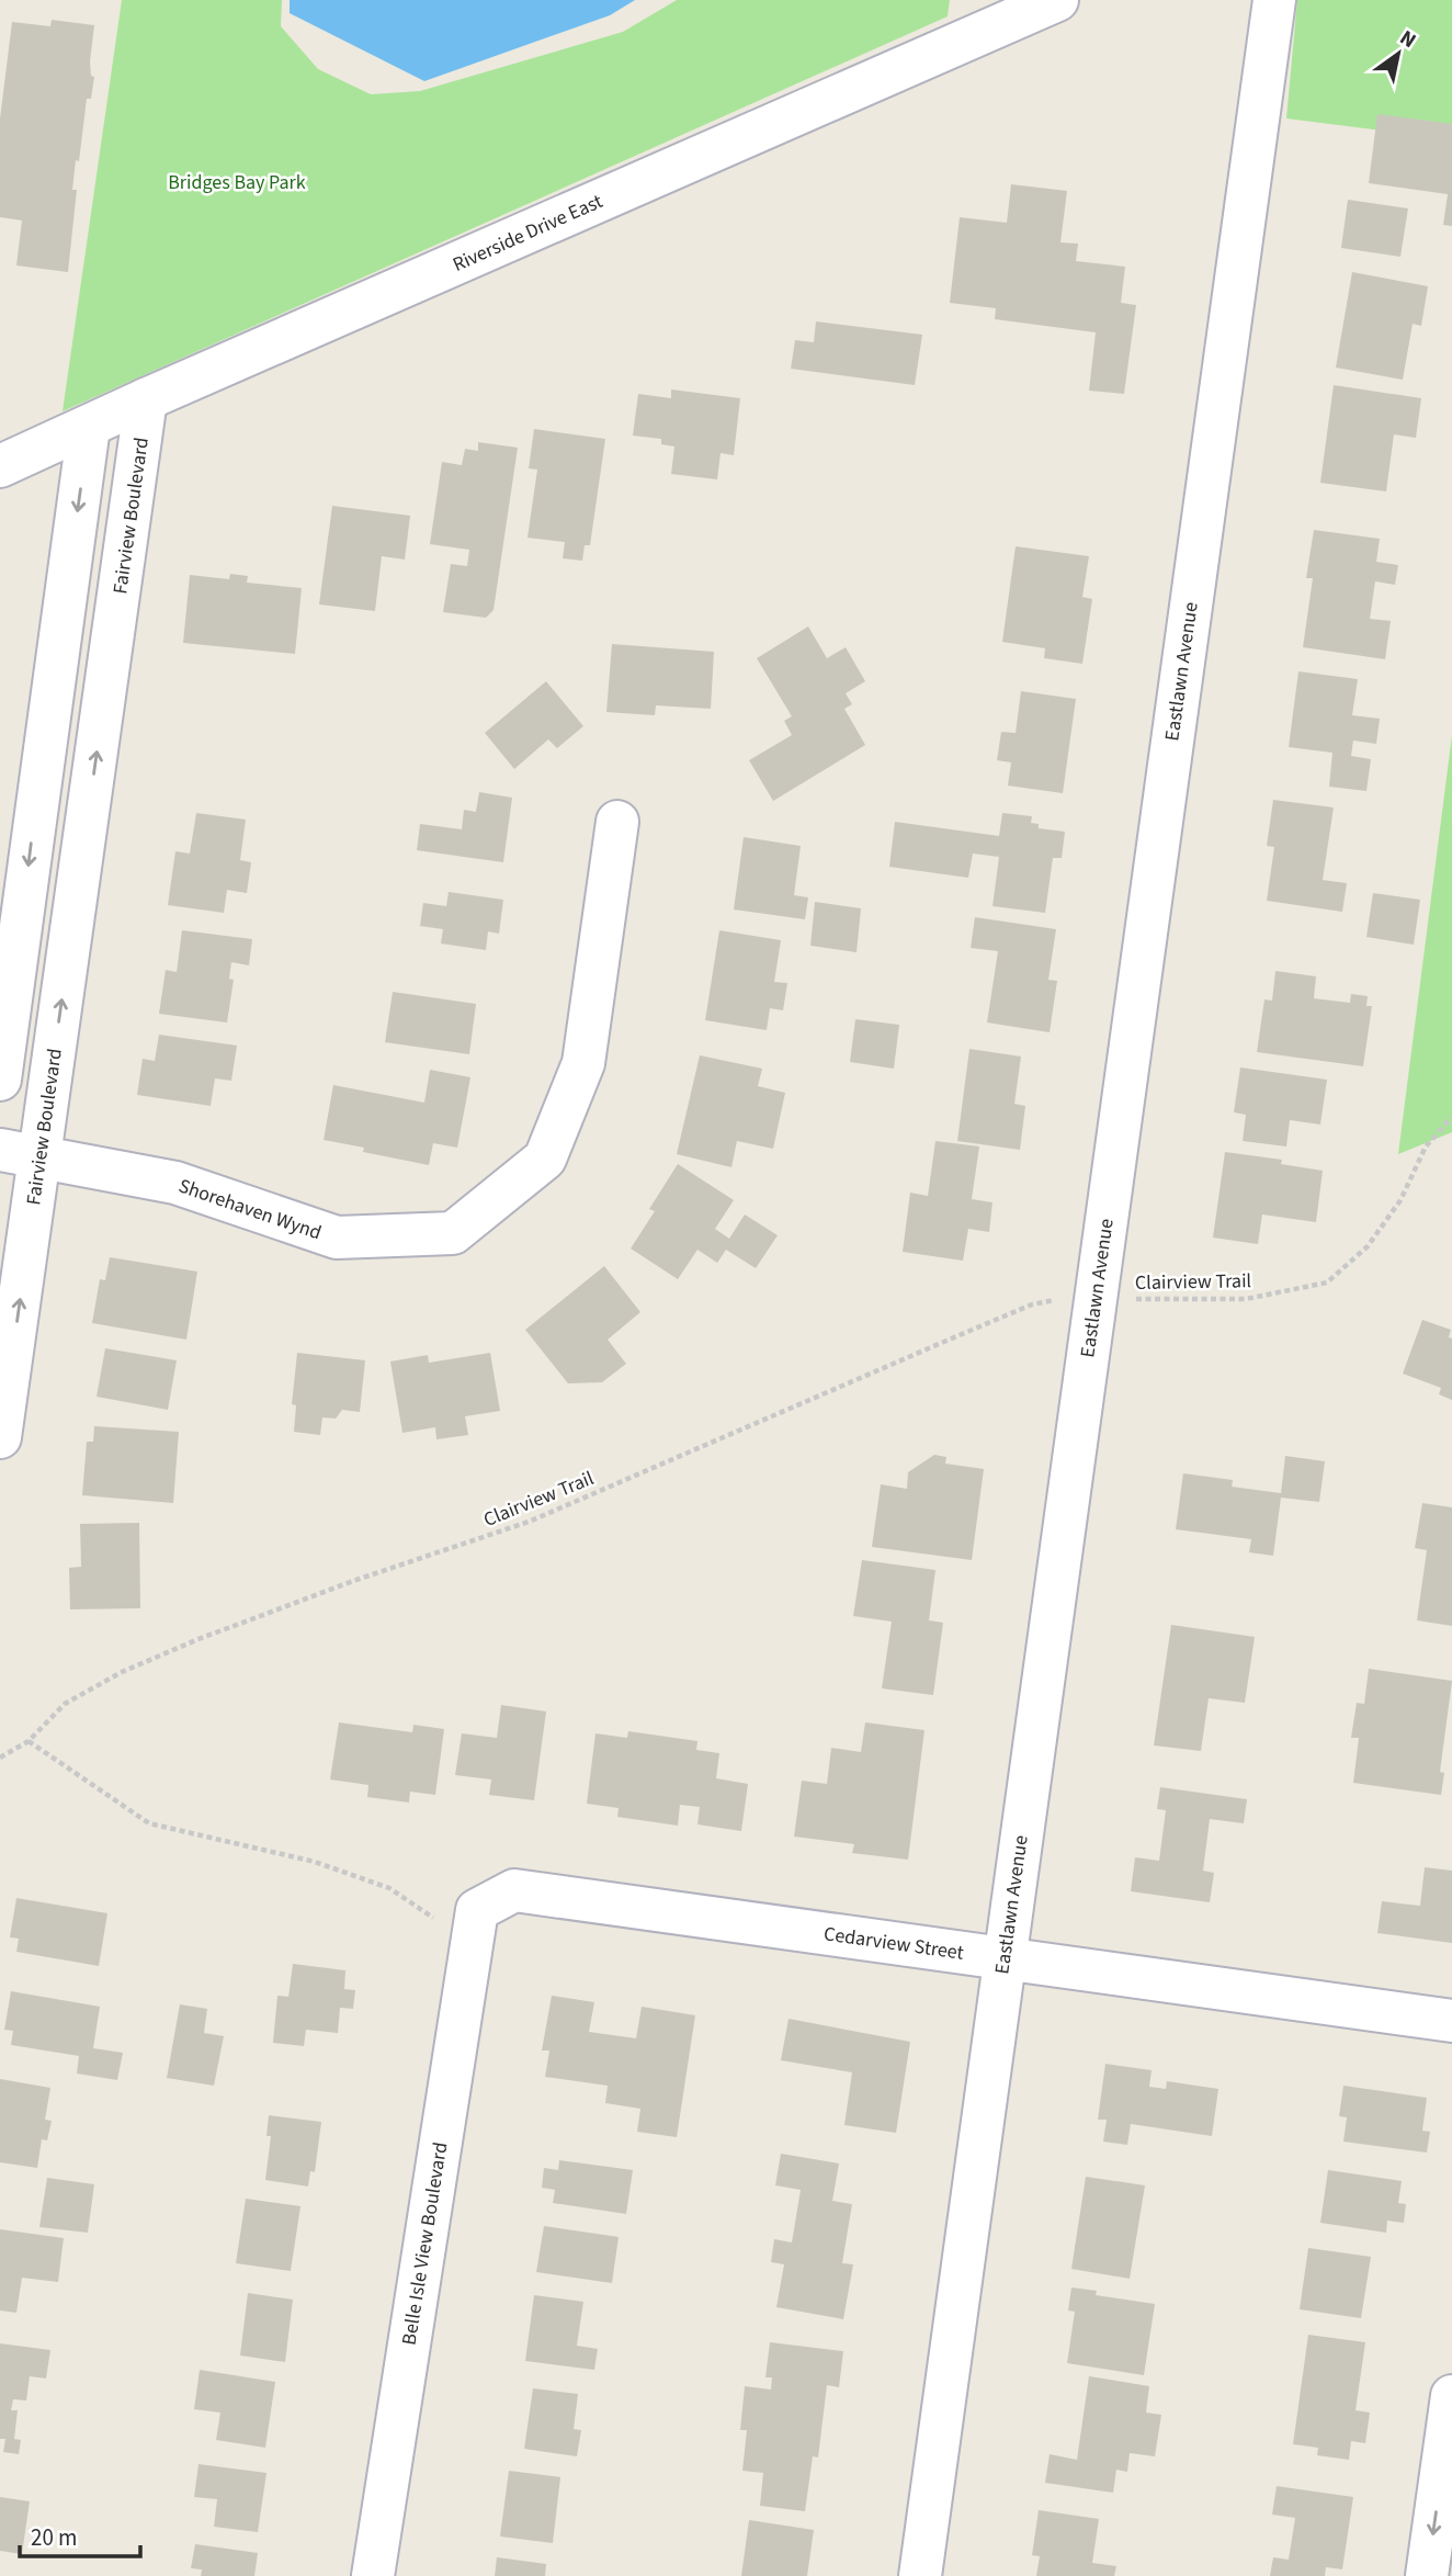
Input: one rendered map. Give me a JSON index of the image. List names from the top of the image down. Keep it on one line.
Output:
{"streets":{"street":["Riverside Drive East","Fairview Boulevard","Eastlawn Avenue","Shorehaven Wynd","Cedarview Street","Belle Isle View Boulevard"],"path":["Clairview Trail"]},"crossings":[["Riverside Drive East","Fairview Boulevard"],["Fairview Boulevard","Shorehaven Wynd"],["Eastlawn Avenue","Cedarview Street"],["Cedarview Street","Belle Isle View Boulevard"]],"parks":["Bridges Bay Park"],"scale_bar":"20 m","north":"top right"}
